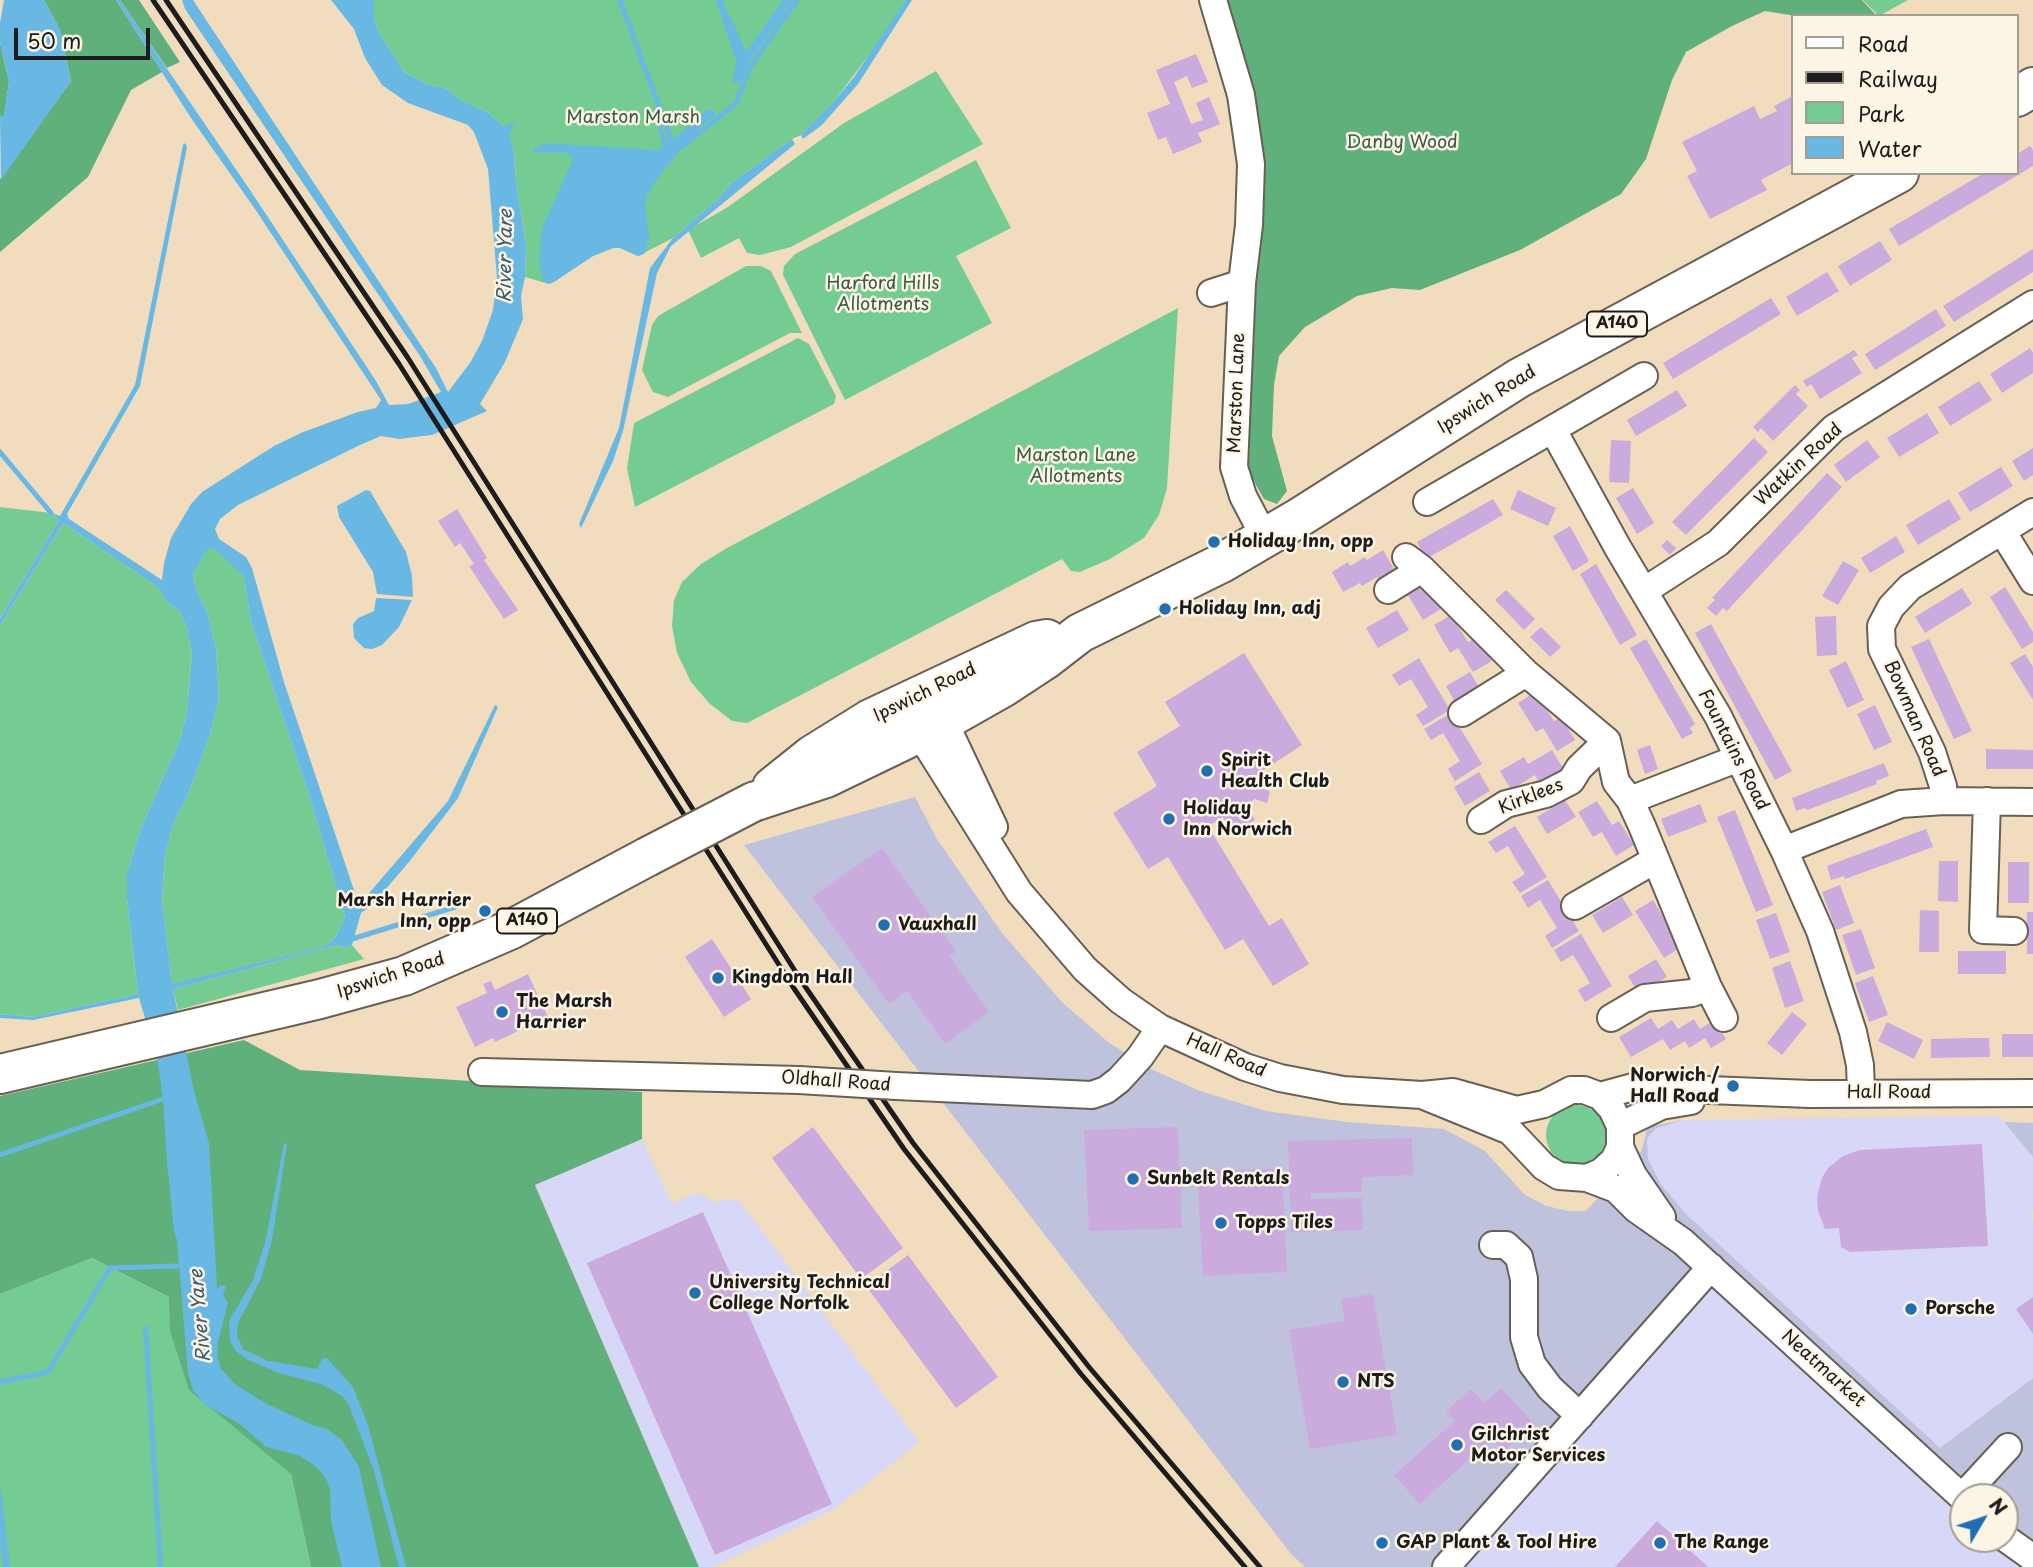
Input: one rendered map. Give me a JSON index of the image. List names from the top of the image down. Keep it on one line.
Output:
{"streets":{"highway":["A140","Ipswich Road"],"street":["Marston Lane","Watkin Road","Bowman Road","Fountains Road","Kirklees","Hall Road","Oldhall Road","Neatmarket"]},"crossings":[["Marston Lane","Ipswich Road"],["Ipswich Road","Hall Road"],["Watkin Road","Fountains Road"],["Fountains Road","Hall Road"],["Hall Road","Oldhall Road"],["Hall Road","Neatmarket"]],"water":["River Yare"],"parks":["Marston Marsh","Danby Wood","Harford Hills Allotments","Marston Lane Allotments"],"places":["Holiday Inn, opp","Holiday Inn, adj","Spirit Health Club","Holiday Inn Norwich","Marsh Harrier Inn, opp","Vauxhall","Kingdom Hall","The Marsh Harrier","Norwich / Hall Road","Sunbelt Rentals","Topps Tiles","University Technical College Norfolk","Porsche","NTS","Gilchrist Motor Services","GAP Plant & Tool Hire","The Range"],"legend":["Road","Railway","Park","Water"],"scale_bar":"50 m","north":"top right"}
